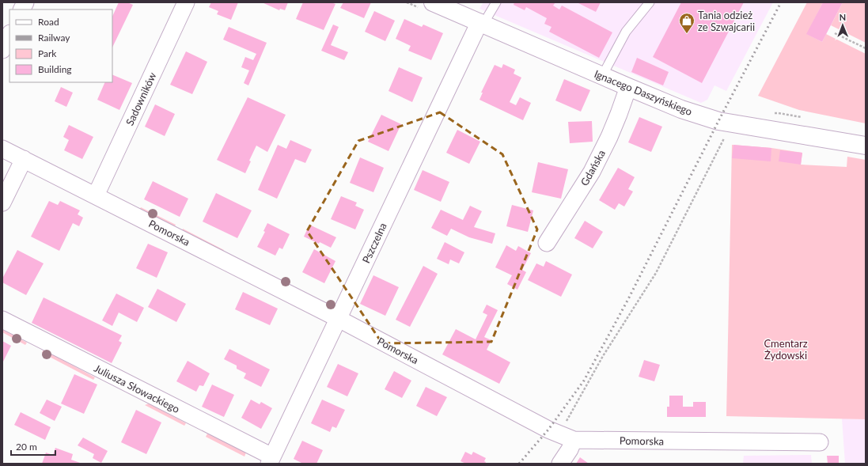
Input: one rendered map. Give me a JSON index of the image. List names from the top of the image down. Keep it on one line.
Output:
{"streets":{"street":["Ignacego Daszyńskiego","Sadowników","Gdańska","Pomorska","Pszczelna","Juliusza Słowackiego"]},"crossings":[["Ignacego Daszyńskiego","Gdańska"],["Ignacego Daszyńskiego","Pszczelna"],["Sadowników","Pomorska"],["Pomorska","Pszczelna"],["Pszczelna","Juliusza Słowackiego"]],"parks":["Cmentarz Żydowski"],"places":{"shop":["Tania odzież ze Szwajcarii"]},"legend":["Road","Railway","Park","Building"],"scale_bar":"20 m","north":"top"}
